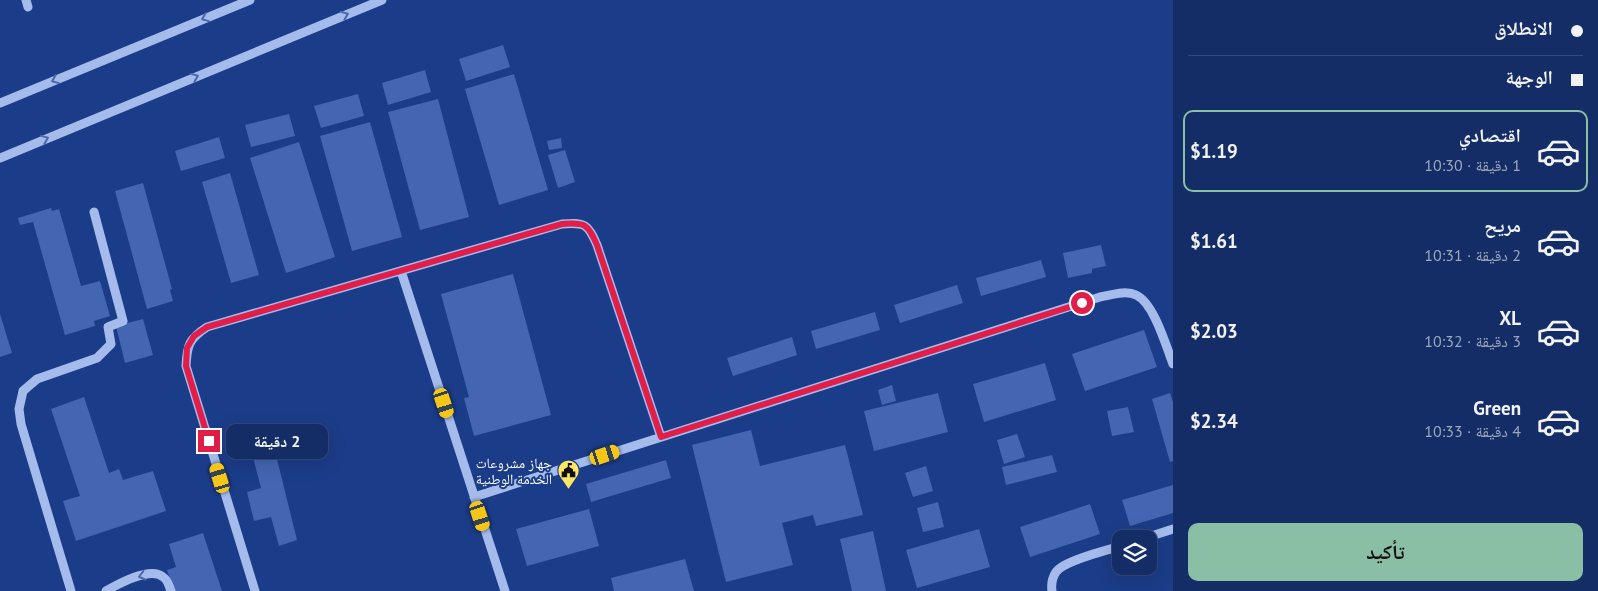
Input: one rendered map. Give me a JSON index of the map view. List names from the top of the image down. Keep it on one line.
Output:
{"places":{"public building":["جهاز مشروعات الخدمة الوطنية"]},"page":{"banner":["الانطلاق","الوجهة"],"list":[{"name":"اقتصادي","note":"1 دقيقة · 10:30","value":"$1.19"},{"name":"مريح","note":"2 دقيقة · 10:31","value":"$1.61"},{"name":"XL","note":"3 دقيقة · 10:32","value":"$2.03"},{"name":"Green","note":"4 دقيقة · 10:33","value":"$2.34"}],"bubble":"2 دقيقة","buttons":"تأكيد"}}
